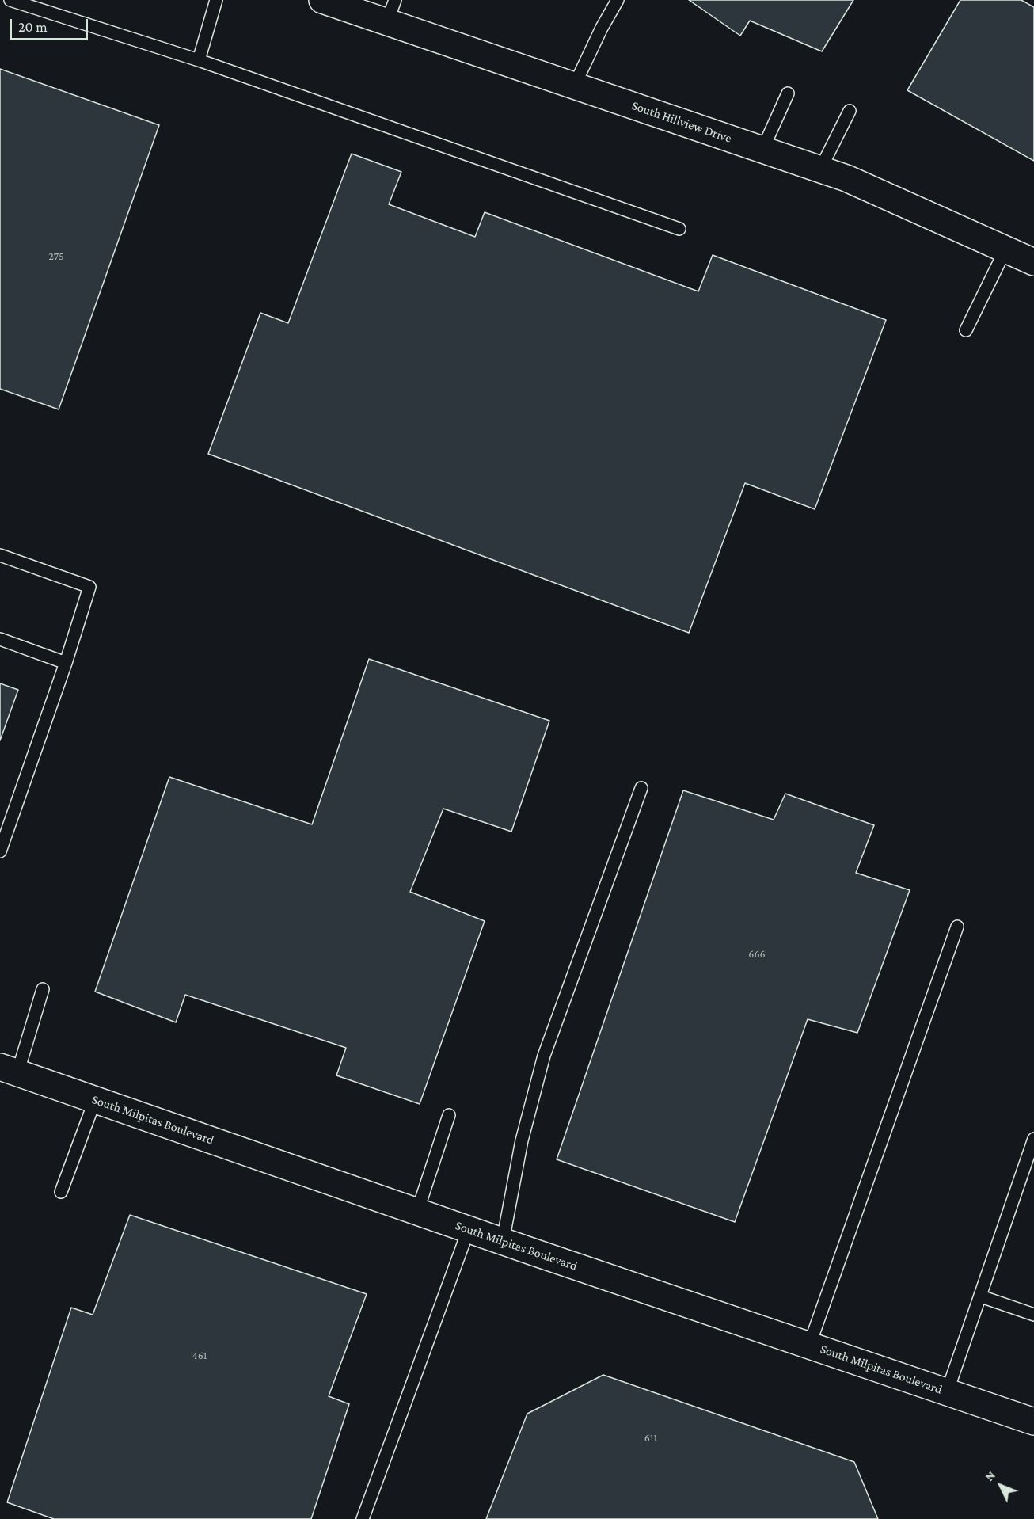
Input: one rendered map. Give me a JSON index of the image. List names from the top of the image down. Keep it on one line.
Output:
{"streets":{"main road":["South Hillview Drive","South Milpitas Boulevard"]},"house_numbers":["275","666","461","611"],"scale_bar":"20 m","north":"top left"}
